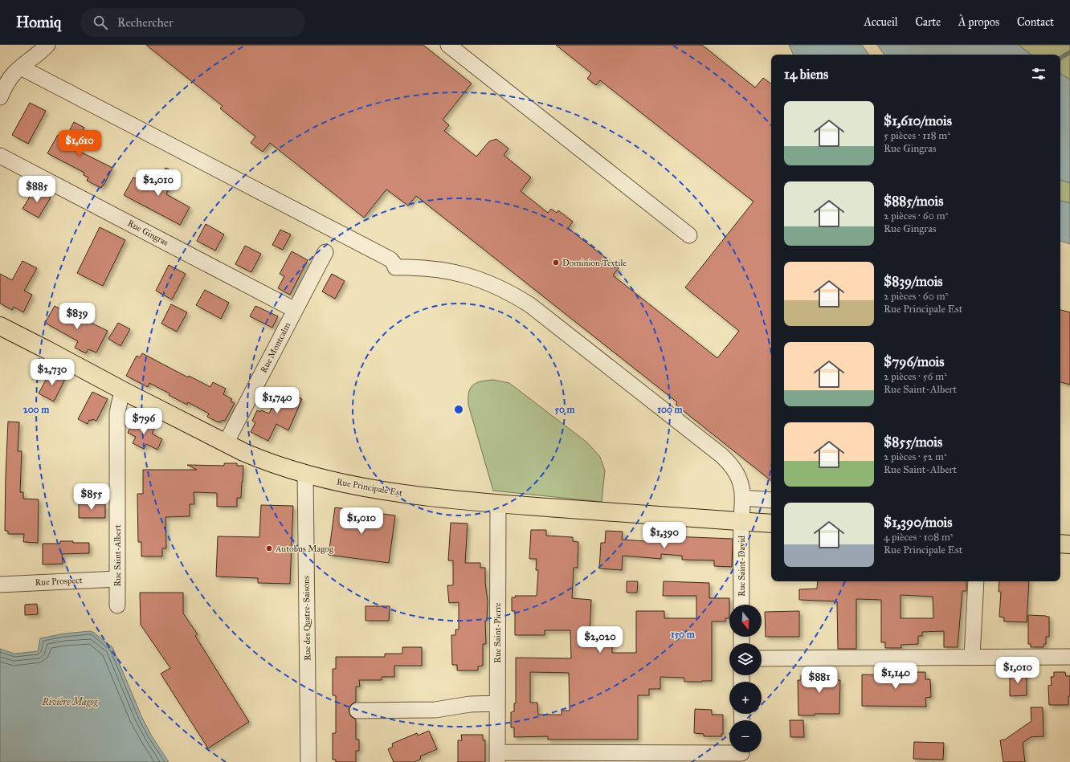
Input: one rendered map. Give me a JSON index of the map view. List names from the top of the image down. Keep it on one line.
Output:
{"streets":{"main road":["Rue Principale Est"],"street":["Rue Gingras","Rue Montcalm","Rue Saint-Albert","Rue Saint-David","Rue Prospect","Rue des Quatre-Saisons","Rue Saint-Pierre"]},"crossings":[["Rue Gingras","Rue Montcalm"],["Rue Montcalm","Rue Principale Est"],["Rue Principale Est","Rue Saint-Albert"],["Rue Principale Est","Rue Saint-David"],["Rue Principale Est","Rue des Quatre-Saisons"],["Rue Principale Est","Rue Saint-Pierre"],["Rue Saint-Albert","Rue Prospect"]],"water":["Rivière Magog"],"places":["Dominion Textile","Autobus Magog"],"north":"bottom","page":{"header":"Homiq","search":"Rechercher","nav":["Accueil","Carte","À propos","Contact"],"heading":"14 biens","list":[{"name":"$1,610/mois","note":"5 pièces · 118 m² · Rue Gingras"},{"name":"$885/mois","note":"2 pièces · 60 m² · Rue Gingras"},{"name":"$839/mois","note":"2 pièces · 60 m² · Rue Principale Est"},{"name":"$796/mois","note":"2 pièces · 56 m² · Rue Saint-Albert"},{"name":"$855/mois","note":"2 pièces · 52 m² · Rue Saint-Albert"},{"name":"$1,390/mois","note":"4 pièces · 108 m² · Rue Principale Est"}],"price":["$1,610","$2,010","$885","$839","$2,730","$1,740","$796","$855","$1,010","$1,390","$2,020","$1,010","$1,140","$881"],"map_buttons":["+","−"]},"rings":["50 m","100 m","200 m","150 m"]}
